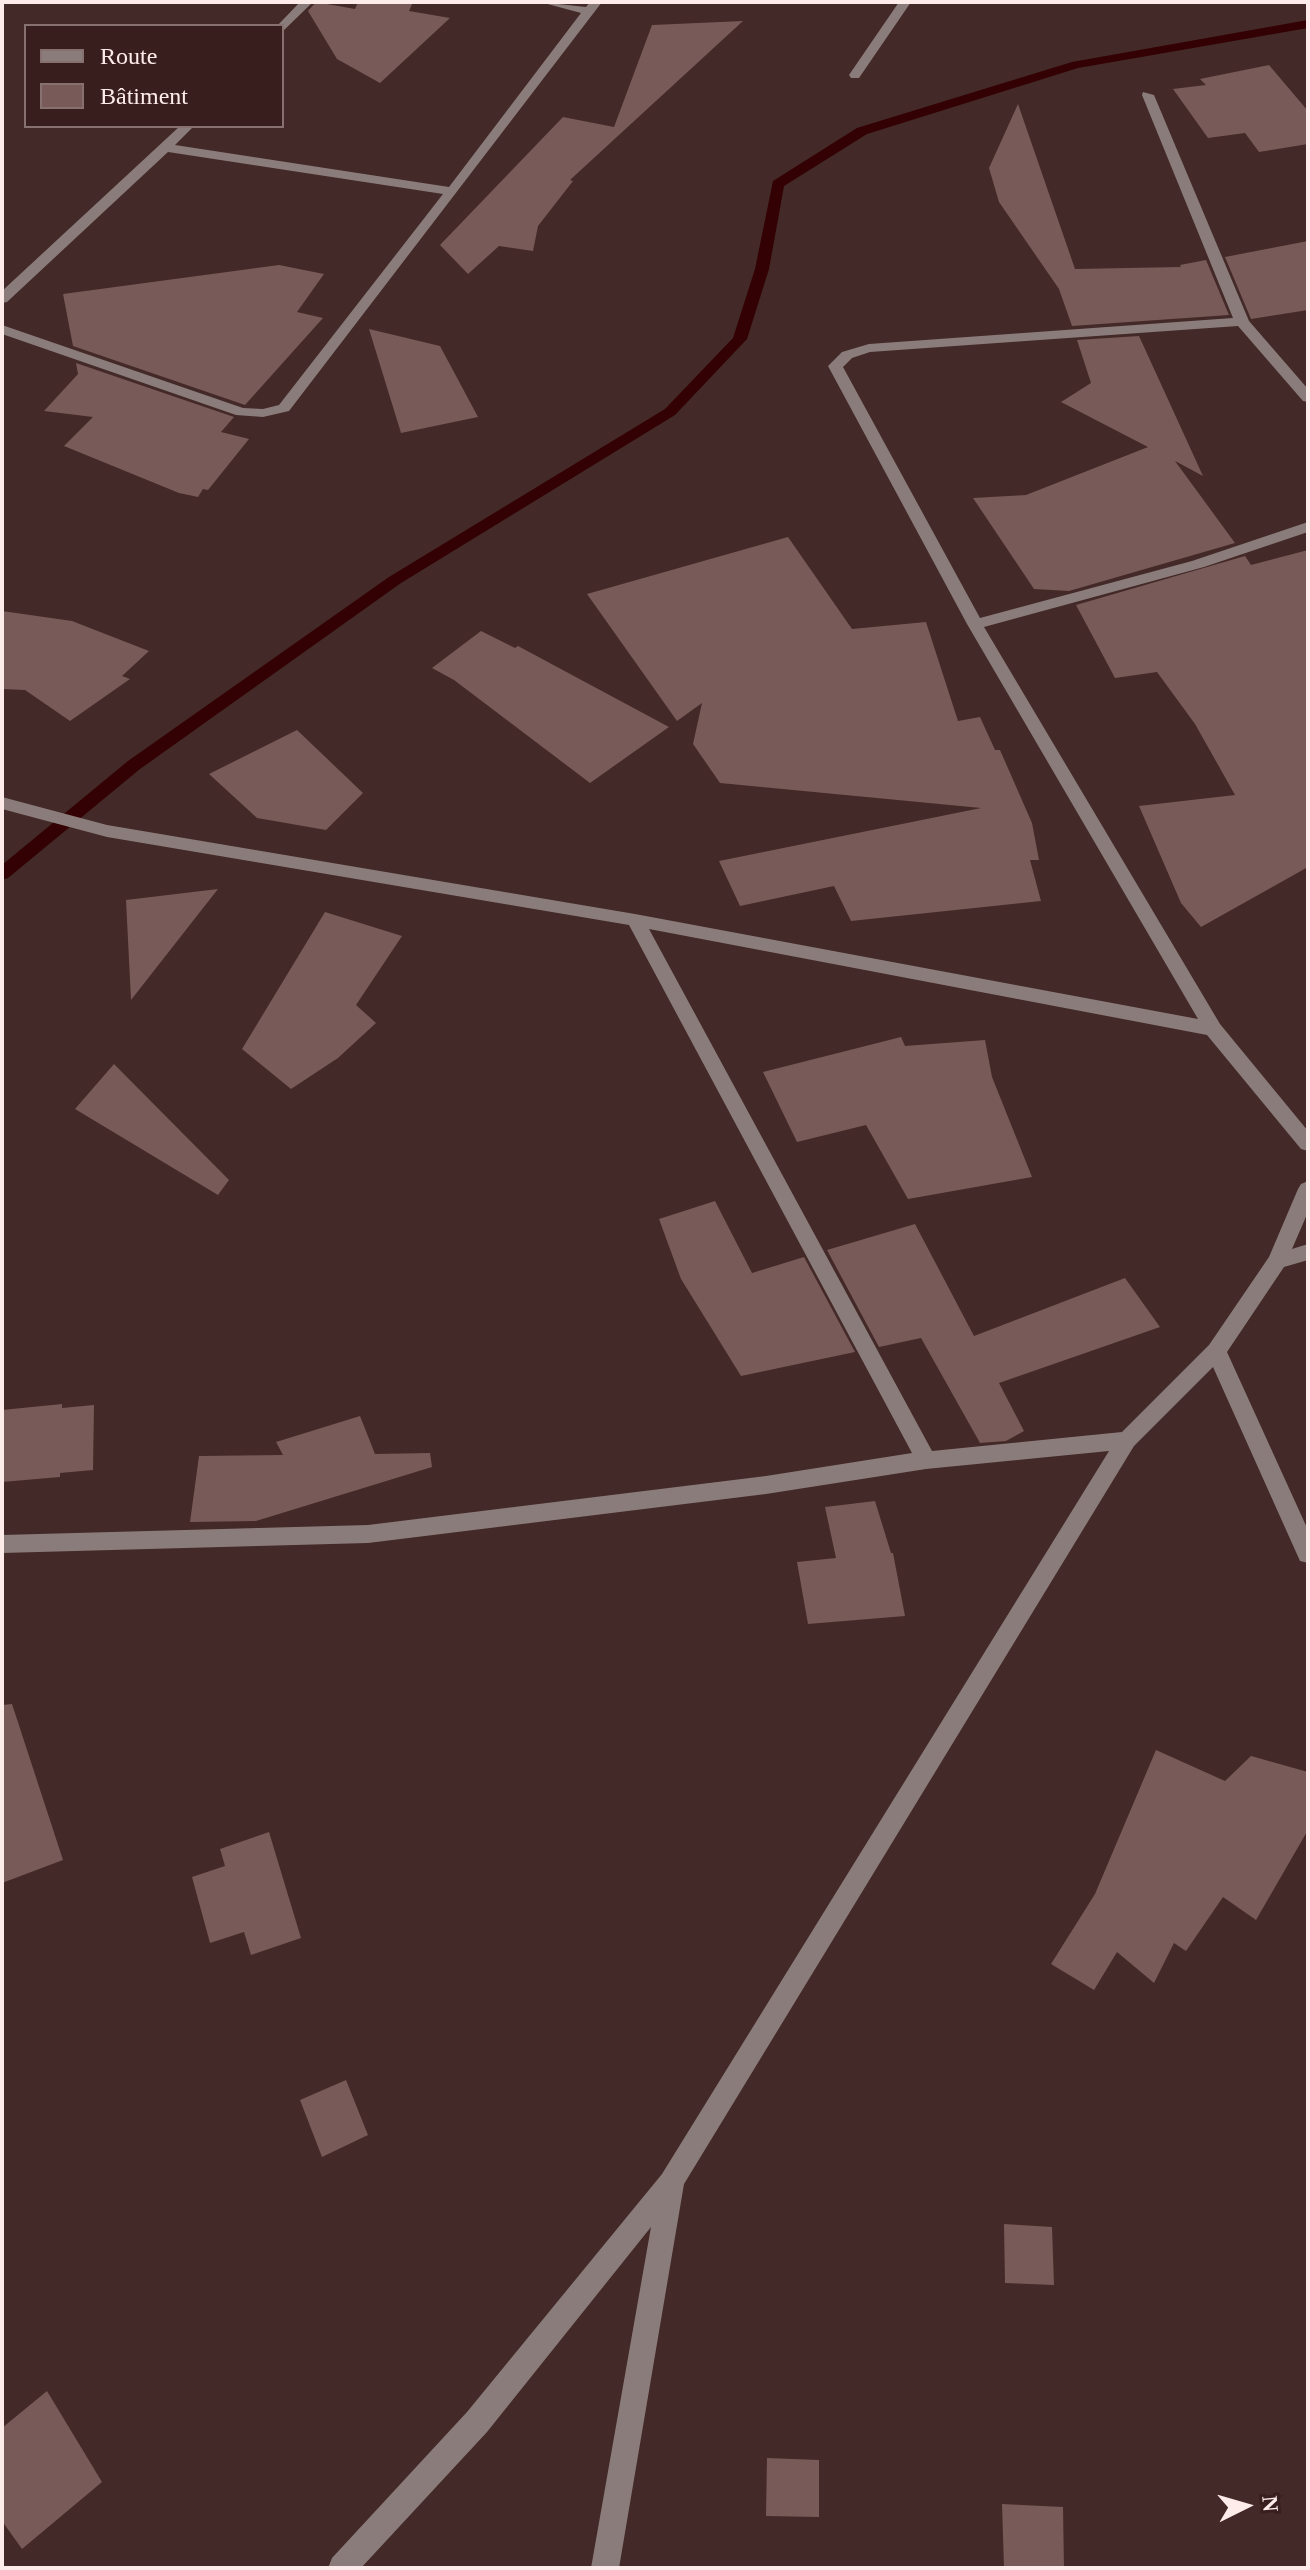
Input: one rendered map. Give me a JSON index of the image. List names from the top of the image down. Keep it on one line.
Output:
{"legend":["Route","Bâtiment"],"north":"right"}
